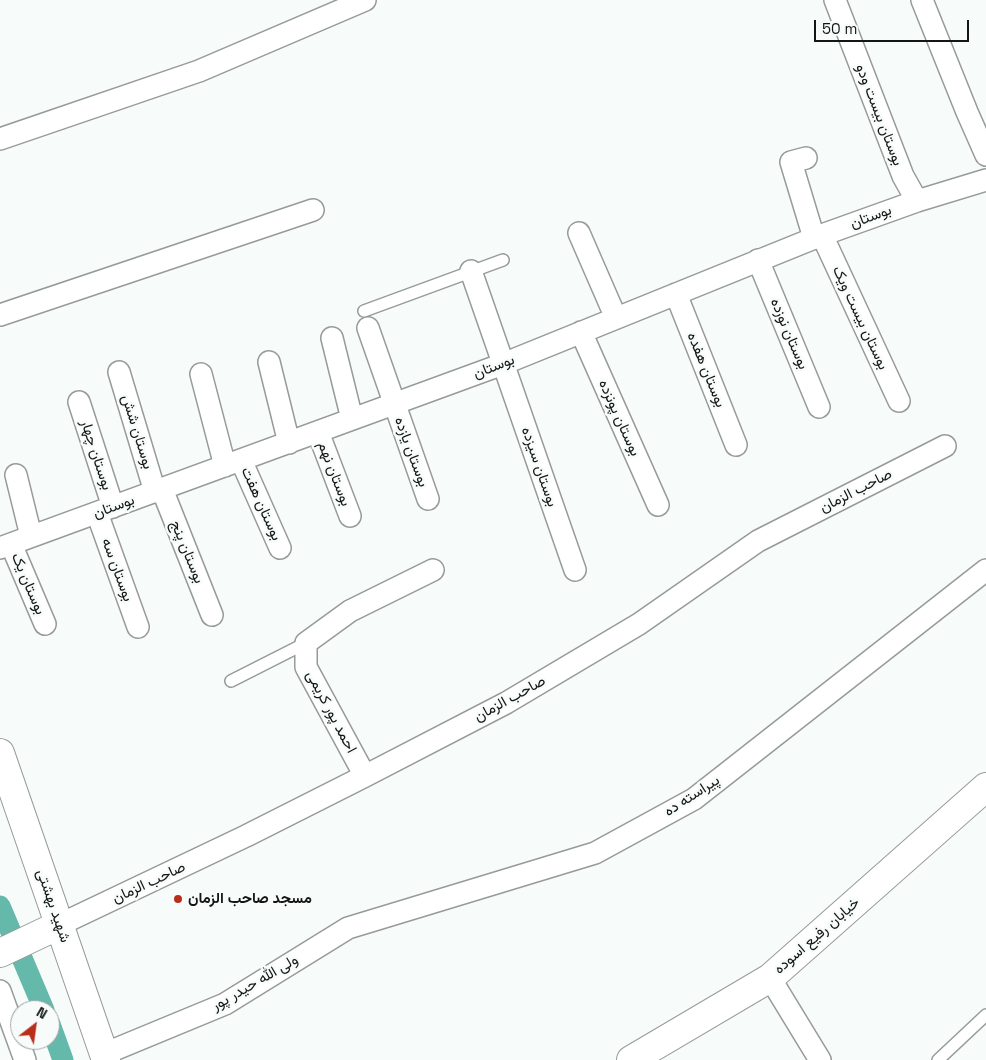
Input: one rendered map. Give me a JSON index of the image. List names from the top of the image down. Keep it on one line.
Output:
{"streets":{"street":["بوستان بیست ودو","بوستان","بوستان بیست ویک","بوستان نوزده","بوستان هفده","بوستان پونزده","بوستان شش","بوستان یازده","بوستان چهار","بوستان سیزده","بوستان نهم","صاحب الزمان","بوستان هفت","بوستان پنج","بوستان سه","بوستان یک","احمد پور کریمی","پیراسته ده","شهید بهشتی","خیابان رفیع اسوده","ولی الله حیدر پور"]},"crossings":[["بوستان بیست ودو","بوستان"],["بوستان","بوستان بیست ویک"],["بوستان","بوستان نوزده"],["بوستان","بوستان هفده"],["بوستان","بوستان پونزده"],["بوستان","بوستان شش"],["بوستان","بوستان یازده"],["بوستان","بوستان چهار"],["بوستان","بوستان سیزده"],["بوستان","بوستان نهم"],["بوستان","بوستان هفت"],["بوستان","بوستان پنج"],["بوستان","بوستان سه"],["بوستان","بوستان یک"],["بوستان شش","بوستان پنج"],["بوستان چهار","بوستان سه"],["صاحب الزمان","احمد پور کریمی"],["صاحب الزمان","شهید بهشتی"],["پیراسته ده","ولی الله حیدر پور"],["شهید بهشتی","ولی الله حیدر پور"]],"places":["مسجد صاحب الزمان"],"scale_bar":"50 m","north":"top right"}
